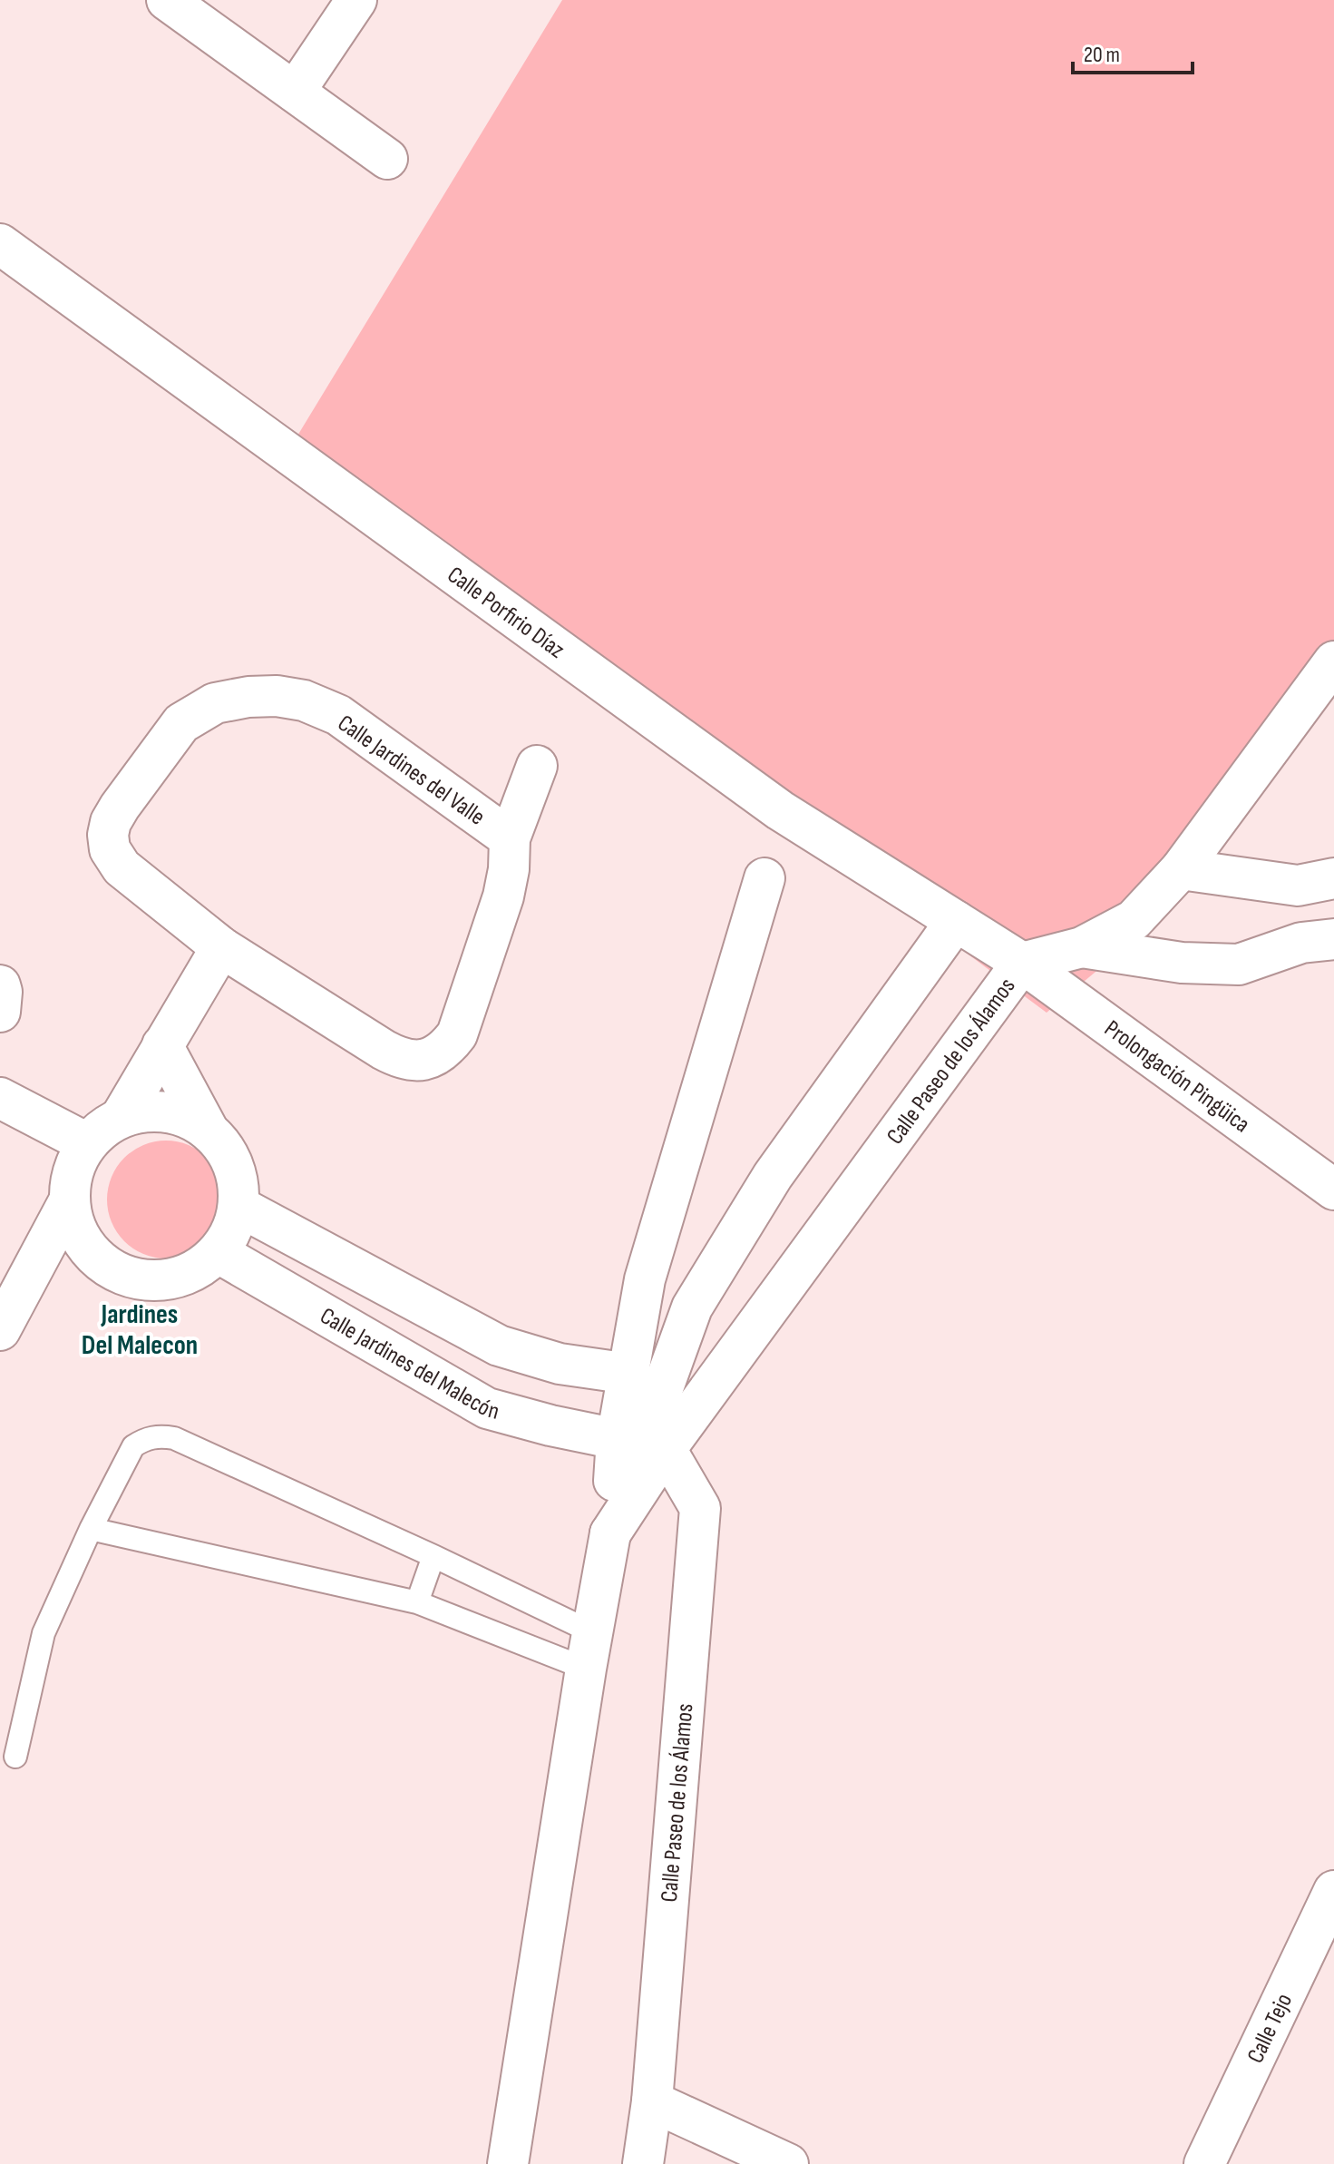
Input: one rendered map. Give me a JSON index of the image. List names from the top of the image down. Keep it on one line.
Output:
{"streets":{"street":["Calle Porfirio Díaz","Calle Jardines del Valle","Calle Paseo de los Álamos","Prolongación Pingüica","Calle Jardines del Malecón","Calle Tejo"]},"crossings":[["Calle Porfirio Díaz","Calle Paseo de los Álamos"],["Calle Porfirio Díaz","Prolongación Pingüica"],["Calle Paseo de los Álamos","Prolongación Pingüica"],["Calle Paseo de los Álamos","Calle Jardines del Malecón"]],"districts":["Jardines Del Malecon"],"scale_bar":"20 m"}
